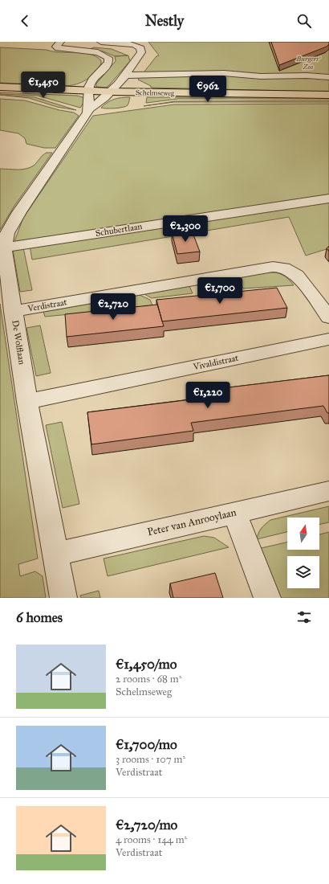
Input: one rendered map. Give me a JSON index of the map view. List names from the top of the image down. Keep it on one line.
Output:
{"streets":{"main road":["Schelmseweg"],"street":["Schubertlaan","Verdistraat","De Wolflaan","Vivaldistraat","Peter van Anrooylaan"]},"crossings":[["Schelmseweg","De Wolflaan"],["Schubertlaan","De Wolflaan"],["Verdistraat","De Wolflaan"],["De Wolflaan","Vivaldistraat"],["De Wolflaan","Peter van Anrooylaan"]],"parks":["Burgers' Zoo"],"north":"top","page":{"header":"Nestly","price":["€1,450","€962","€2,300","€1,700","€2,720","€1,220"],"heading":"6 homes","list":[{"name":"€1,450/mo","note":"2 rooms · 68 m² · Schelmseweg"},{"name":"€1,700/mo","note":"3 rooms · 107 m² · Verdistraat"},{"name":"€2,720/mo","note":"4 rooms · 144 m² · Verdistraat"}]}}
